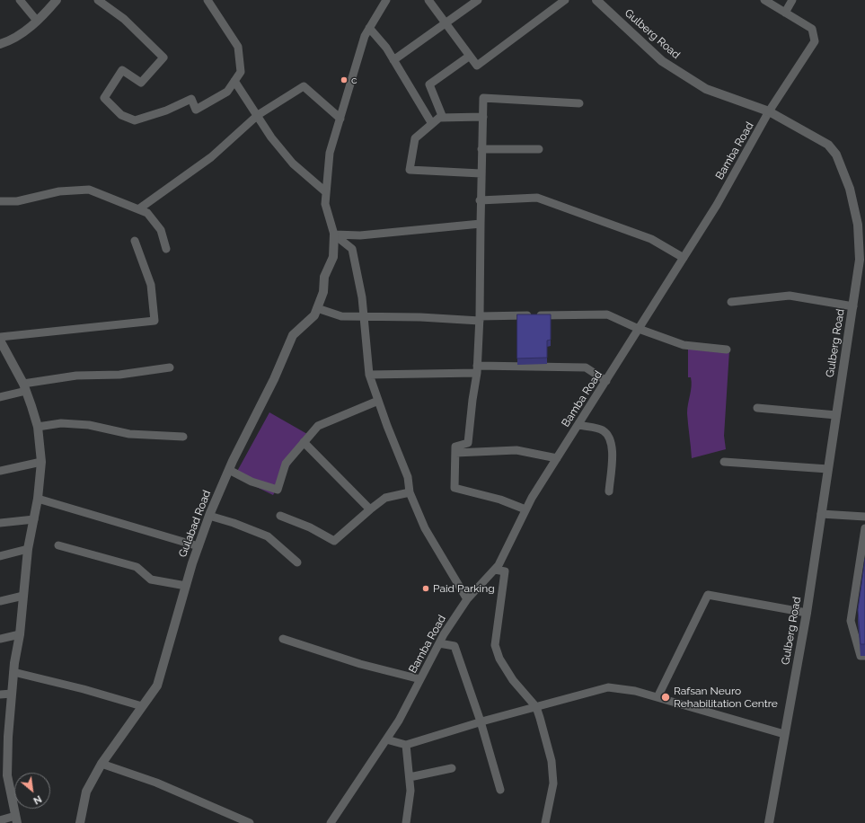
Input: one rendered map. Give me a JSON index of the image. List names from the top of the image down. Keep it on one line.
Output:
{"streets":{"street":["Gulberg Road","Bamba Road","Gulabad Road"]},"crossings":[["Gulberg Road","Bamba Road"]],"places":["c","Paid Parking","Rafsan Neuro Rehabilitation Centre"],"north":"bottom right"}
